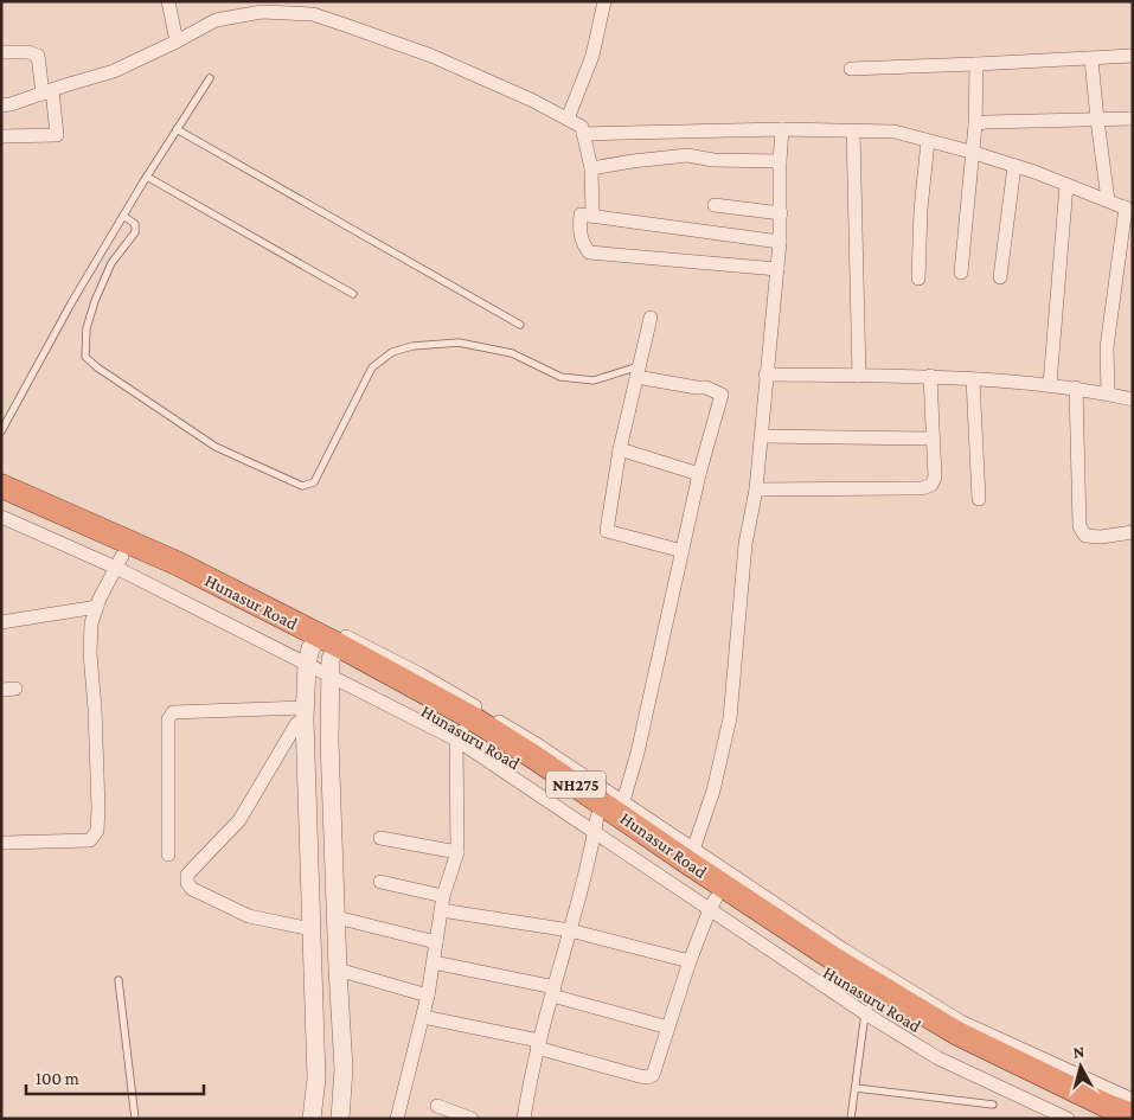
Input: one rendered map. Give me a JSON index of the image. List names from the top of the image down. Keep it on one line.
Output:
{"streets":{"highway":["Hunasur Road","Hunasuru Road","NH275"]},"crossings":[["Hunasur Road","Hunasuru Road"]],"scale_bar":"100 m","north":"top"}
